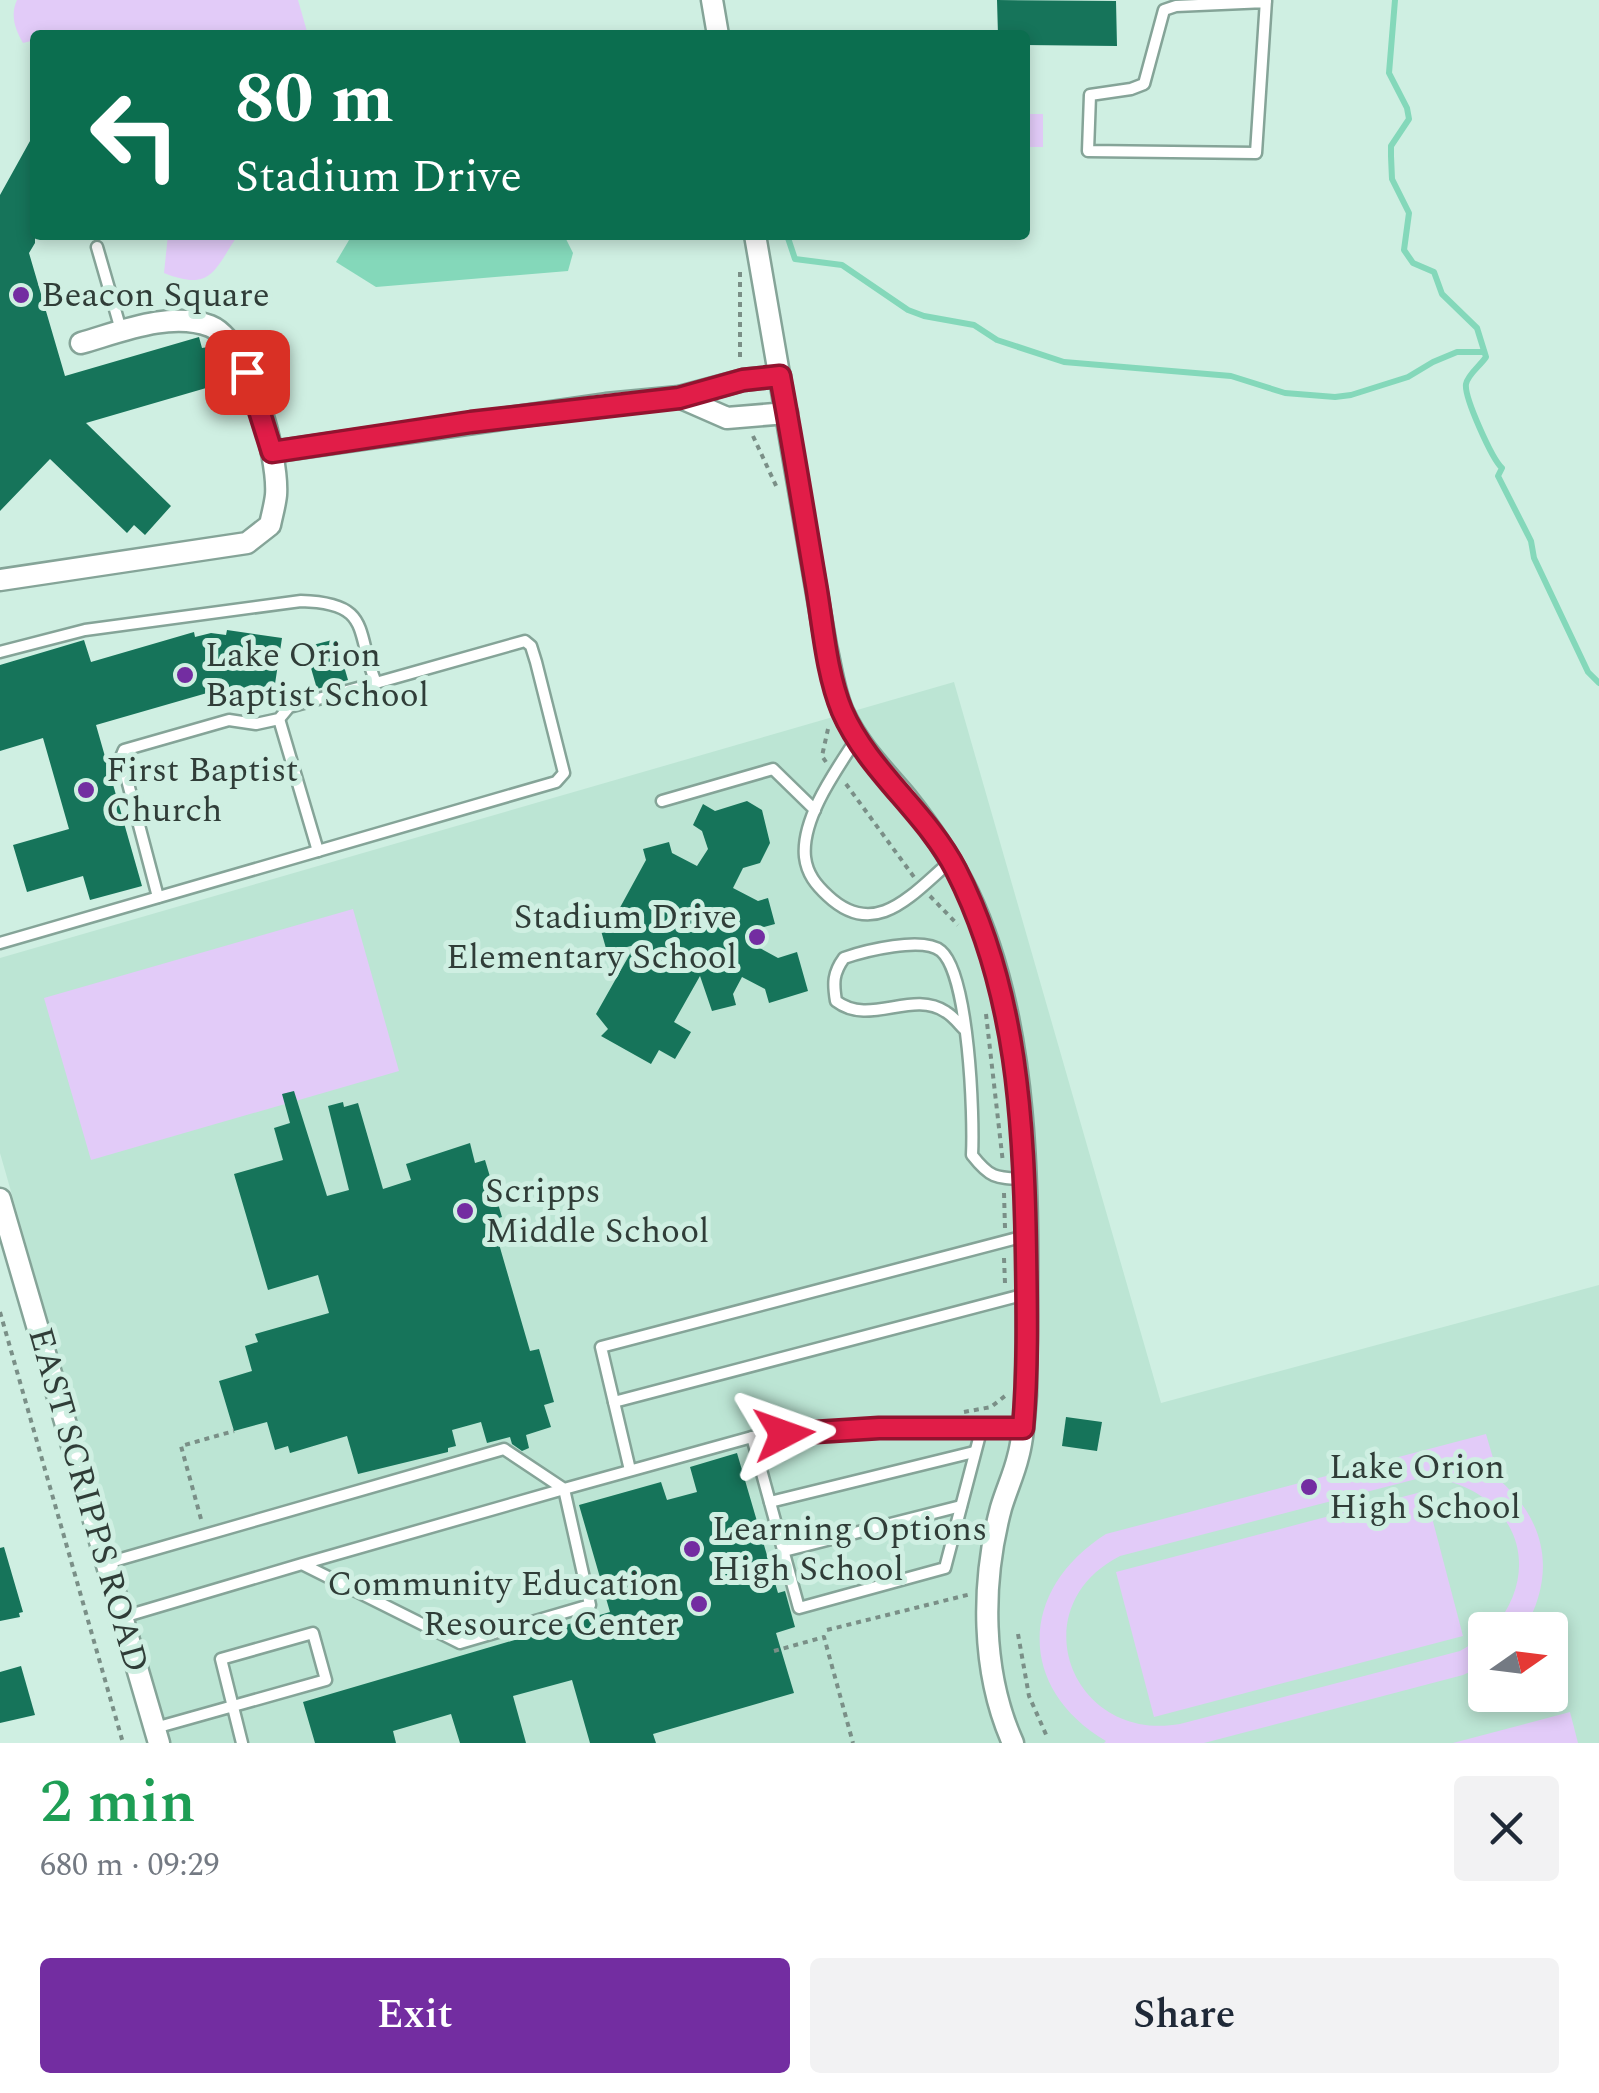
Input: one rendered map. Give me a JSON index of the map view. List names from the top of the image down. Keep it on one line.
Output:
{"streets":{"street":["EAST SCRIPPS ROAD"]},"places":["Beacon Square","Lake Orion Baptist School","First Baptist Church","Stadium Drive Elementary School","Scripps Middle School","Lake Orion High School","Learning Options High School","Community Education Resource Center"],"north":"right","page":{"turn":["80 m","Stadium Drive"],"heading":["2 min","680 m · 09:29"],"buttons":["Exit","Share"]}}
